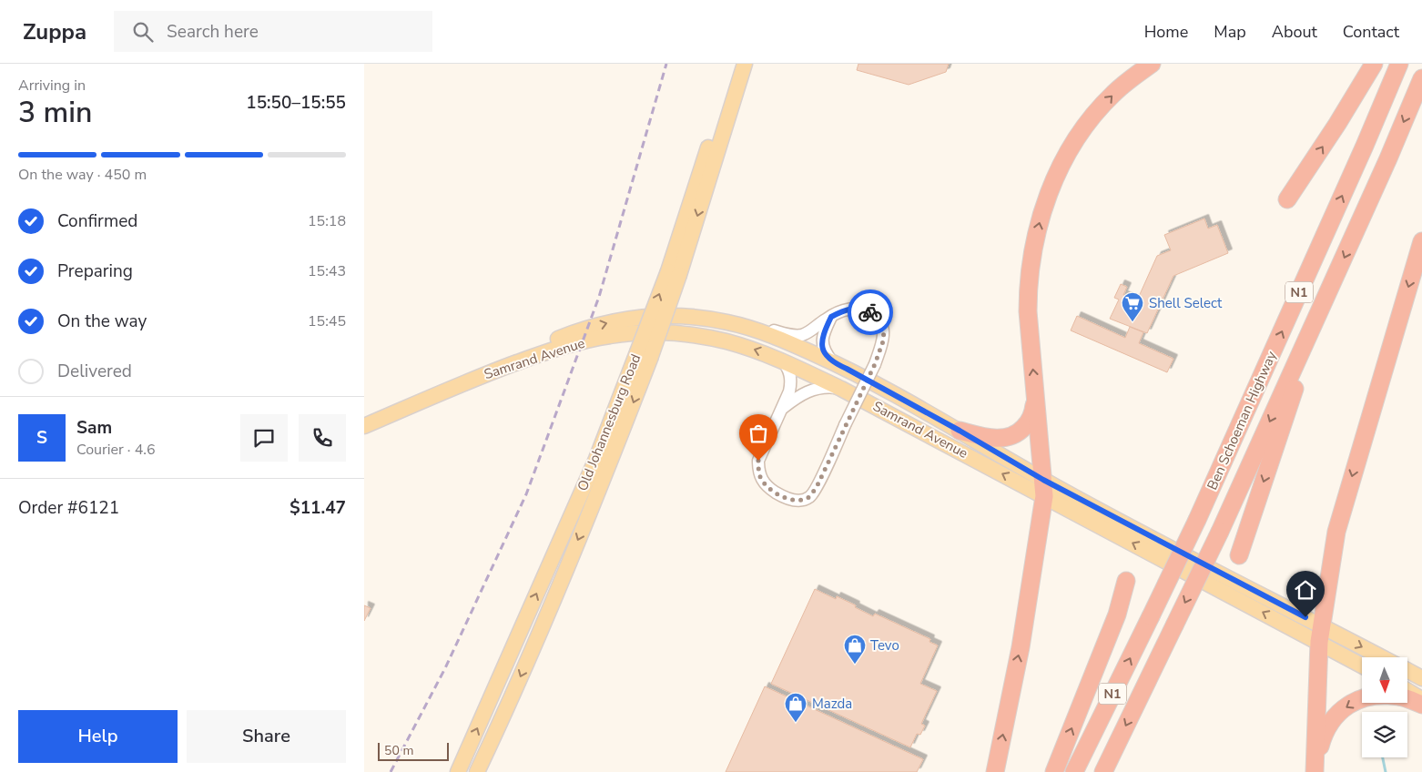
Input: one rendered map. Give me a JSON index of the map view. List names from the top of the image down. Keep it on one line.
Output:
{"streets":{"highway":["N1","Ben Schoeman Highway"],"main road":["Samrand Avenue","Old Johannesburg Road"]},"places":{"supermarket":["Shell Select"],"shop":["Tevo","Mazda"]},"scale_bar":"50 m","north":"bottom","page":{"header":"Zuppa","search":"Search here","nav":["Home","Map","About","Contact"],"heading":["3 min","Arriving in","15:50–15:55"],"panel":["Sam","Courier · 4.6","Order #6121","$11.47"],"bar":"On the way · 450 m","list":[["Confirmed","15:18"],["Preparing","15:43"],["On the way","15:45"],"Delivered"],"round":"S","buttons":["Help","Share"],"scale":"50 m"}}
